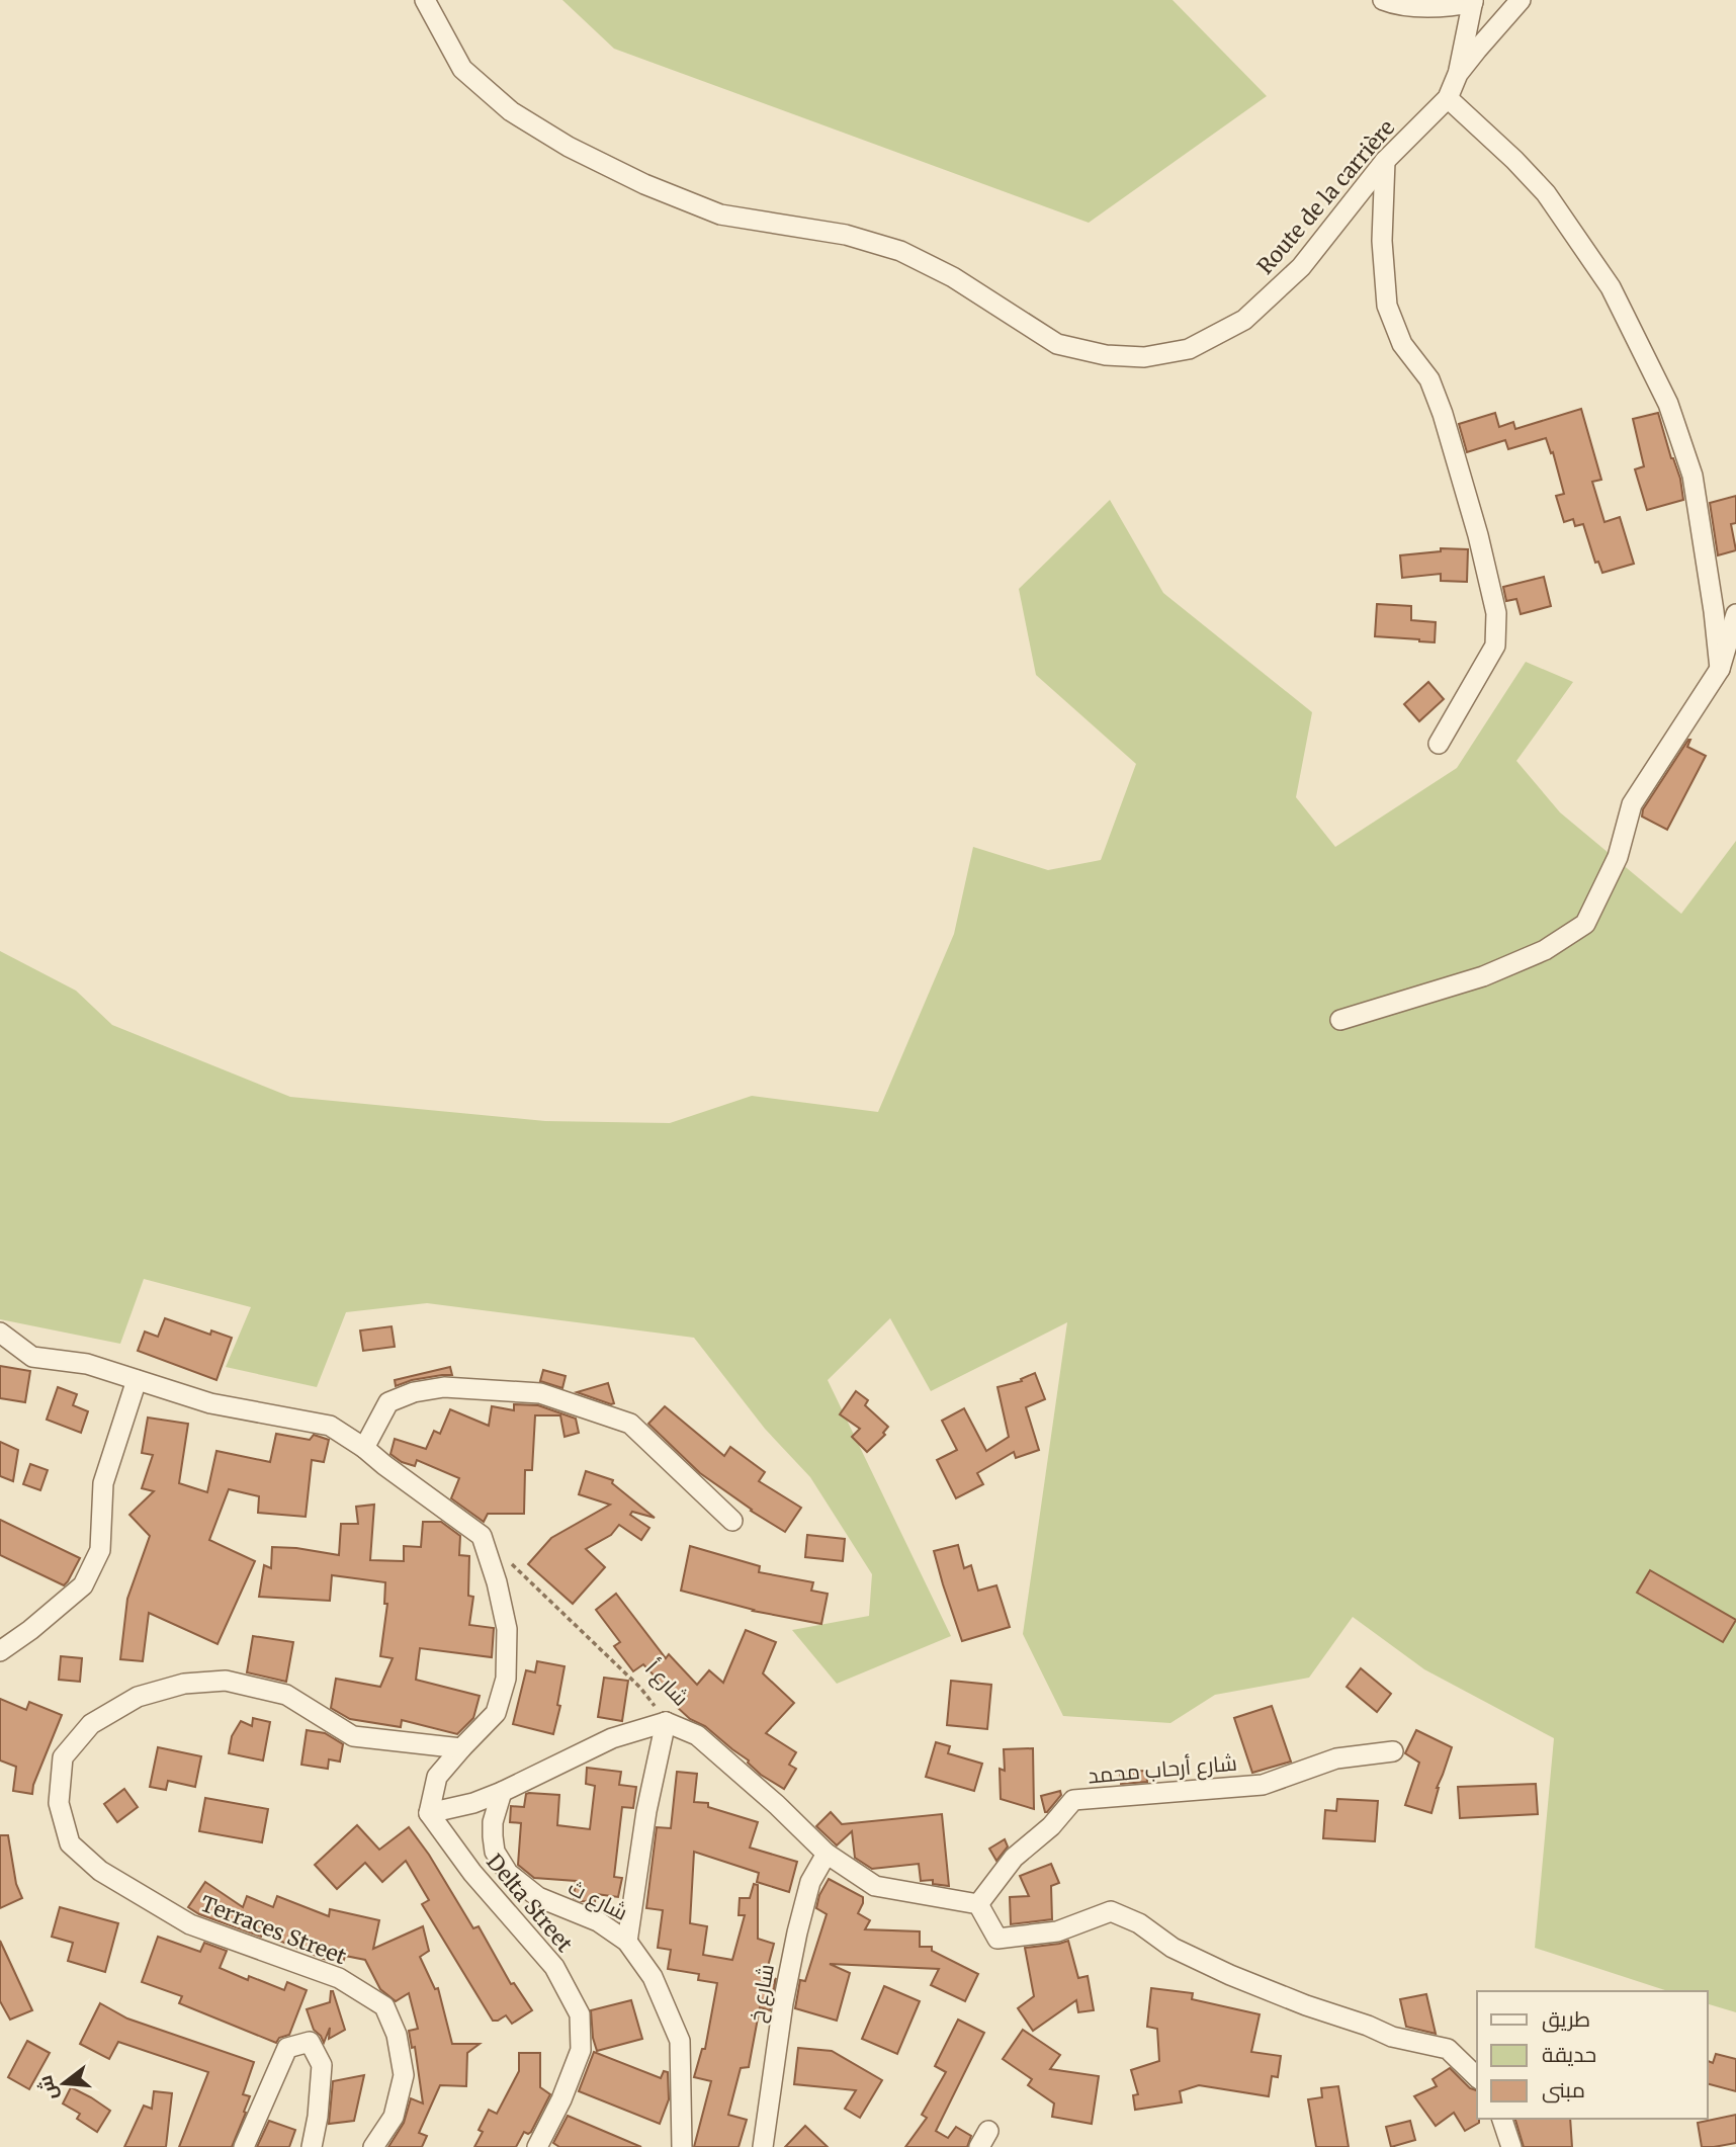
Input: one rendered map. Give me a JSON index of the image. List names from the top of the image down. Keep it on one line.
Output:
{"streets":{"street":["Route de la carrière","شارع أ","شارع أرحاب محمد","شارع ث","Delta Street","Terraces Street","شارع خ"]},"crossings":[["شارع أ","شارع أرحاب محمد"],["شارع أ","شارع خ"]],"legend":["طريق","حديقة","مبنى"],"north":"left"}
